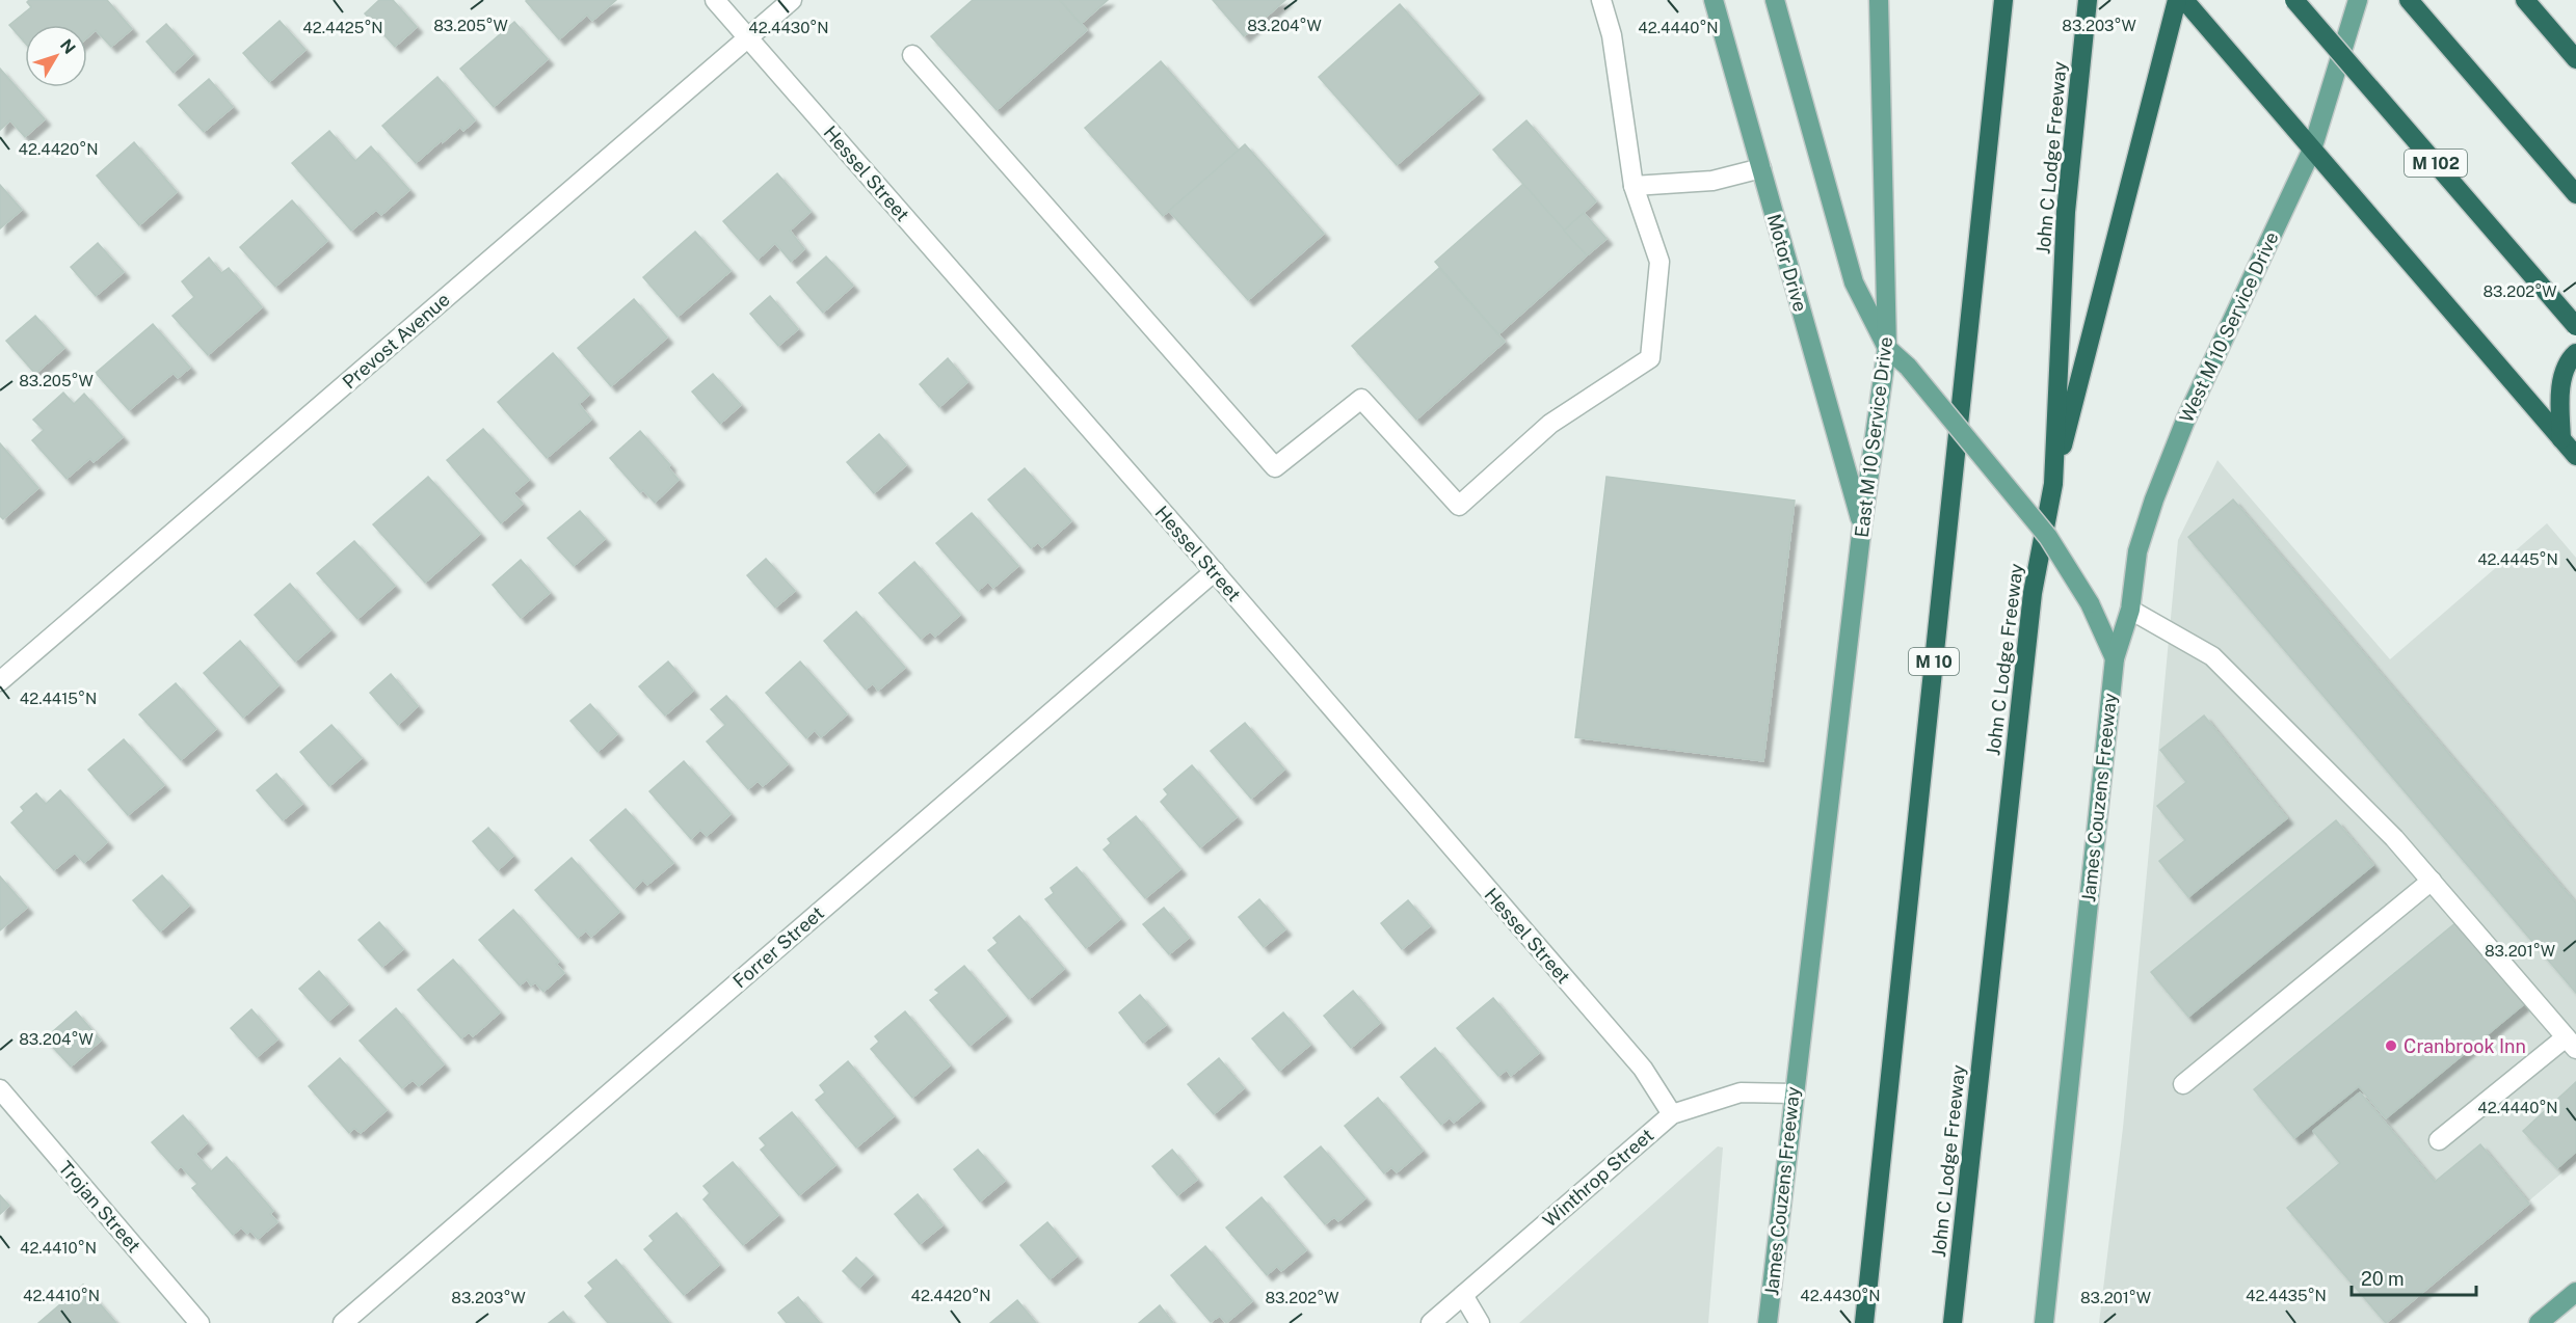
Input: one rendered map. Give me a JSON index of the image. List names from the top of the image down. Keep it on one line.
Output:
{"streets":{"highway":["John C Lodge Freeway","M 102","M 10"],"main road":["Motor Drive","West M 10 Service Drive","East M 10 Service Drive","James Couzens Freeway"],"street":["Hessel Street","Prevost Avenue","Forrer Street","Winthrop Street","Trojan Street"]},"crossings":[["Hessel Street","Prevost Avenue"],["Hessel Street","Forrer Street"],["Hessel Street","Winthrop Street"],["Motor Drive","East M 10 Service Drive"],["West M 10 Service Drive","James Couzens Freeway"],["East M 10 Service Drive","James Couzens Freeway"],["James Couzens Freeway","Winthrop Street"]],"places":["Cranbrook Inn"],"scale_bar":"20 m","north":"top right","coordinates":["83.204°W","83.203°W","83.205°W","42.4425°N","42.4430°N","42.4440°N","42.4420°N","83.202°W","42.4445°N","42.4415°N","83.201°W","42.4410°N","42.4435°N"]}
